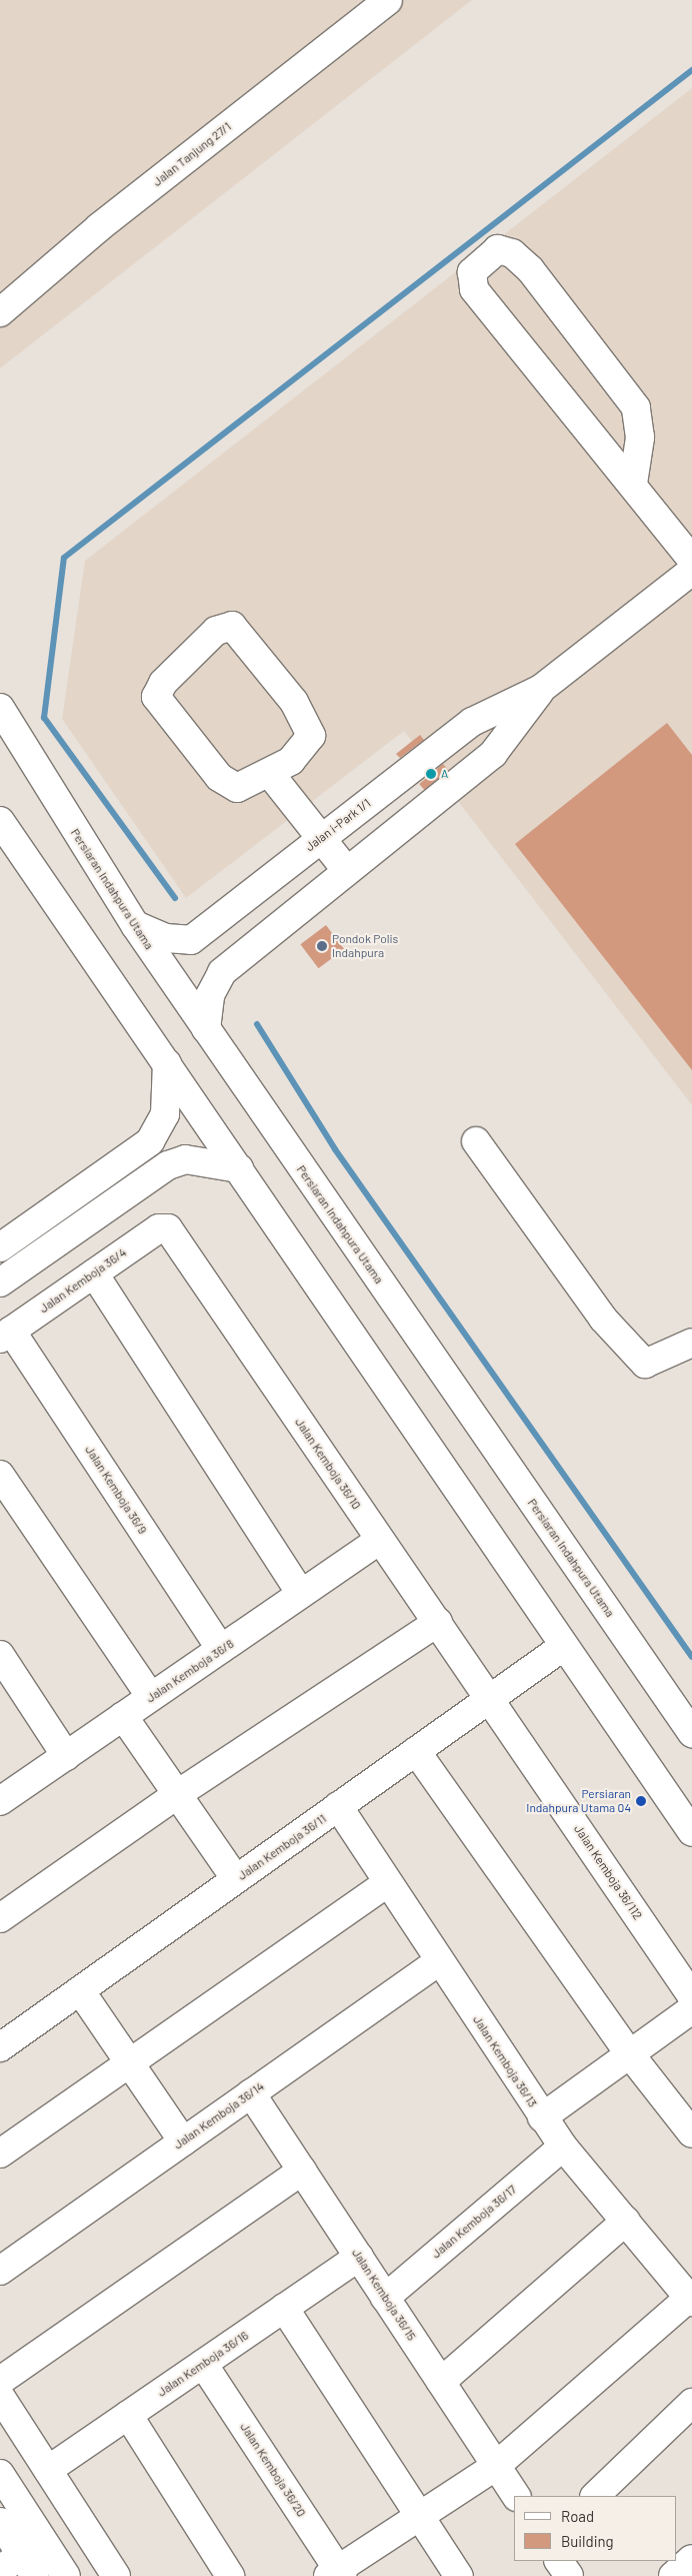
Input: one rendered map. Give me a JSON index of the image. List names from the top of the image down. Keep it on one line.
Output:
{"streets":{"street":["Jalan Tanjung 27/1","Jalan i-Park 1/1","Persiaran Indahpura Utama","Jalan Kemboja 36/4","Jalan Kemboja 36/10","Jalan Kemboja 36/9","Jalan Kemboja 36/8","Jalan Kemboja 36/11","Jalan Kemboja 36/112","Jalan Kemboja 36/13","Jalan Kemboja 36/14","Jalan Kemboja 36/17","Jalan Kemboja 36/15","Jalan Kemboja 36/16","Jalan Kemboja 36/20"]},"crossings":[["Jalan i-Park 1/1","Persiaran Indahpura Utama"],["Jalan Kemboja 36/4","Jalan Kemboja 36/10"],["Jalan Kemboja 36/4","Jalan Kemboja 36/9"],["Jalan Kemboja 36/10","Jalan Kemboja 36/8"],["Jalan Kemboja 36/10","Jalan Kemboja 36/11"],["Jalan Kemboja 36/10","Jalan Kemboja 36/112"],["Jalan Kemboja 36/9","Jalan Kemboja 36/8"],["Jalan Kemboja 36/11","Jalan Kemboja 36/112"],["Jalan Kemboja 36/11","Jalan Kemboja 36/13"],["Jalan Kemboja 36/13","Jalan Kemboja 36/14"],["Jalan Kemboja 36/13","Jalan Kemboja 36/17"],["Jalan Kemboja 36/14","Jalan Kemboja 36/15"],["Jalan Kemboja 36/17","Jalan Kemboja 36/15"],["Jalan Kemboja 36/15","Jalan Kemboja 36/16"],["Jalan Kemboja 36/16","Jalan Kemboja 36/20"]],"places":["A","Pondok Polis Indahpura","Persiaran Indahpura Utama 04"],"legend":["Road","Building"]}
